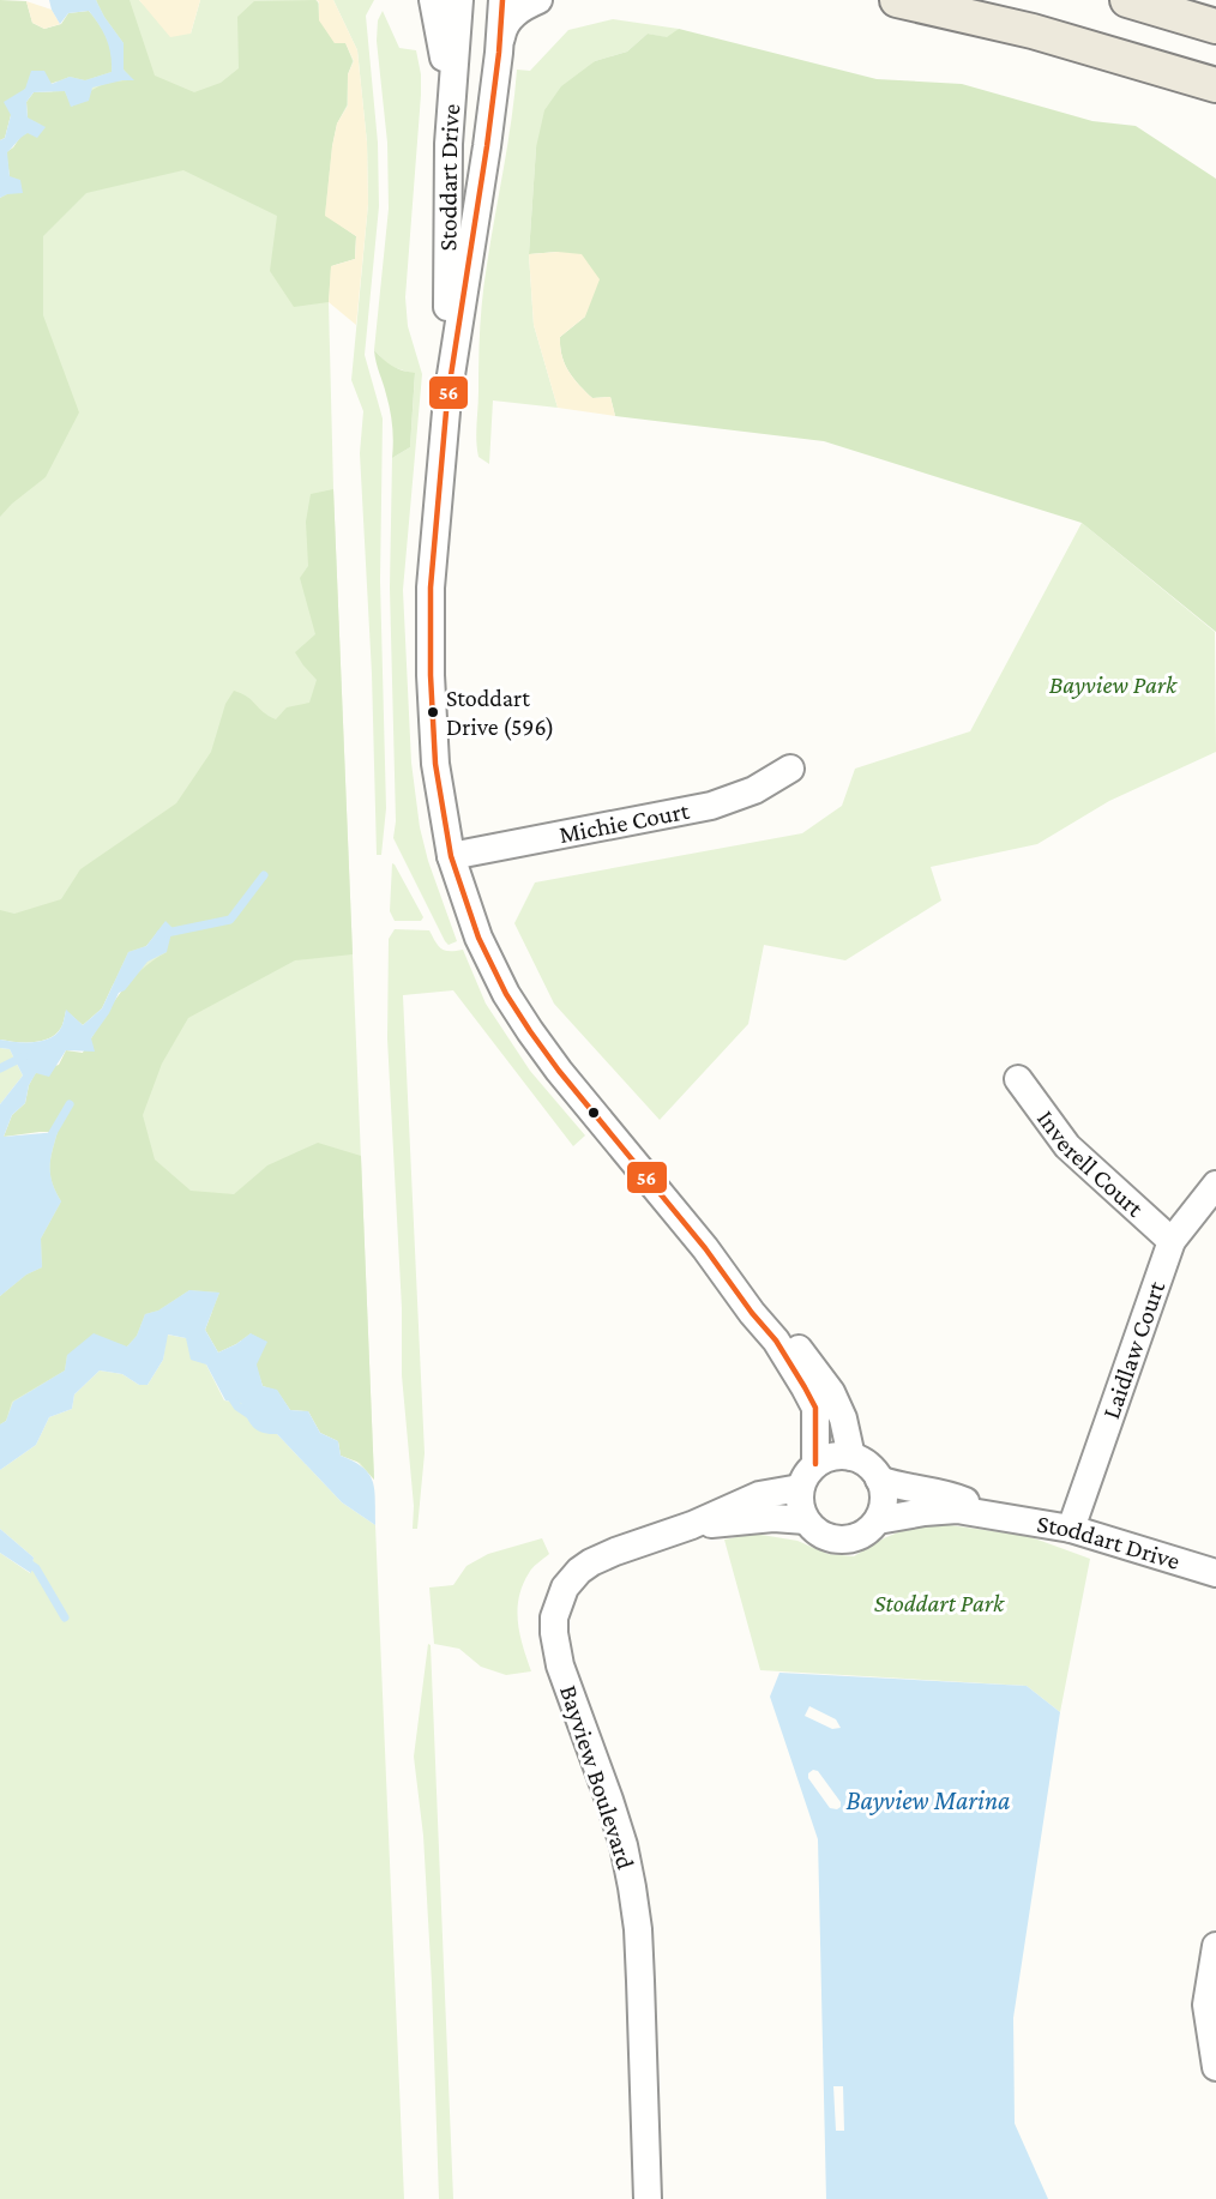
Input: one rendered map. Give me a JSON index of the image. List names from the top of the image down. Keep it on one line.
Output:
{"streets":{"street":["Stoddart Drive","Michie Court","Inverell Court","Laidlaw Court","Bayview Boulevard"]},"crossings":[["Stoddart Drive","Michie Court"],["Stoddart Drive","Laidlaw Court"],["Stoddart Drive","Bayview Boulevard"],["Inverell Court","Laidlaw Court"]],"water":["Bayview Marina"],"parks":["Bayview Park","Stoddart Park"],"places":["Stoddart Drive (596)"],"lines":["transit line 56"]}
